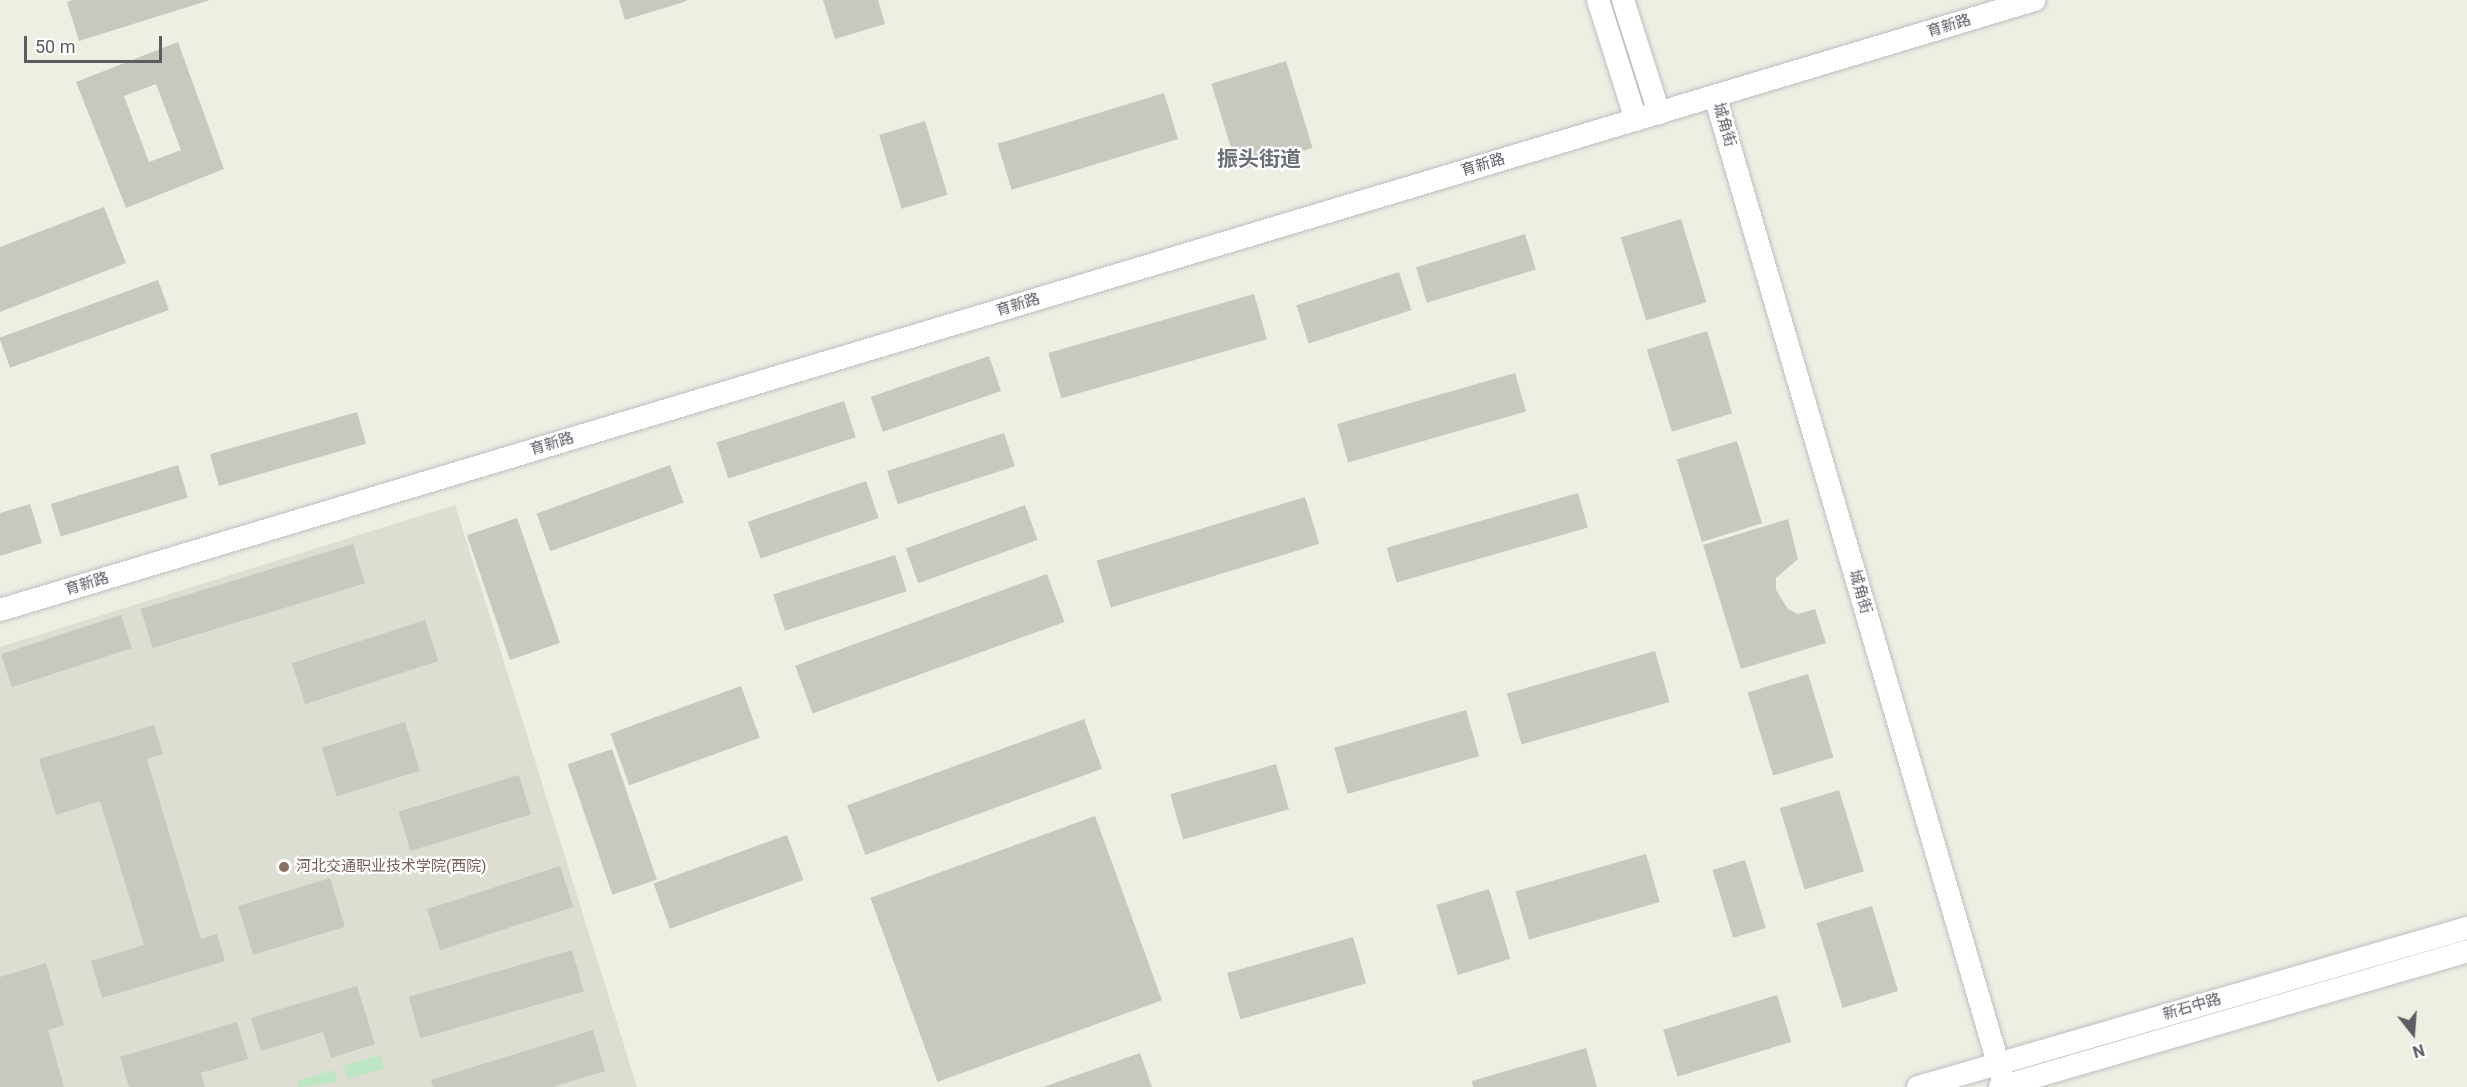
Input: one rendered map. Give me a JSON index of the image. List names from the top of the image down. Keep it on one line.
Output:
{"streets":{"street":["育新路","城角街","新石中路"]},"crossings":[["育新路","城角街"],["城角街","新石中路"]],"districts":["振头街道"],"places":["河北交通职业技术学院(西院)"],"scale_bar":"50 m","north":"bottom"}
